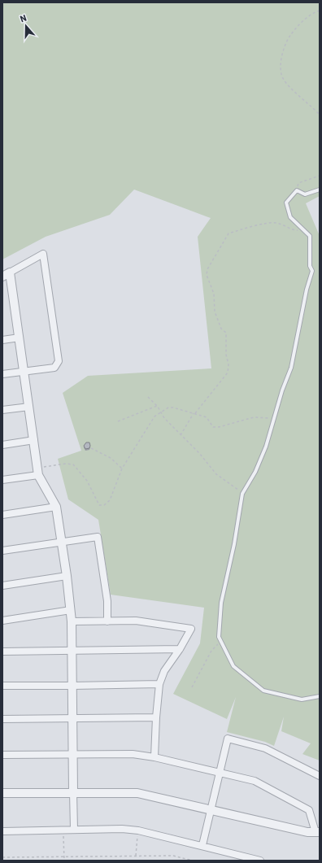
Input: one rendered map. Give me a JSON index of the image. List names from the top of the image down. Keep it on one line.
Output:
{"north":"top"}
